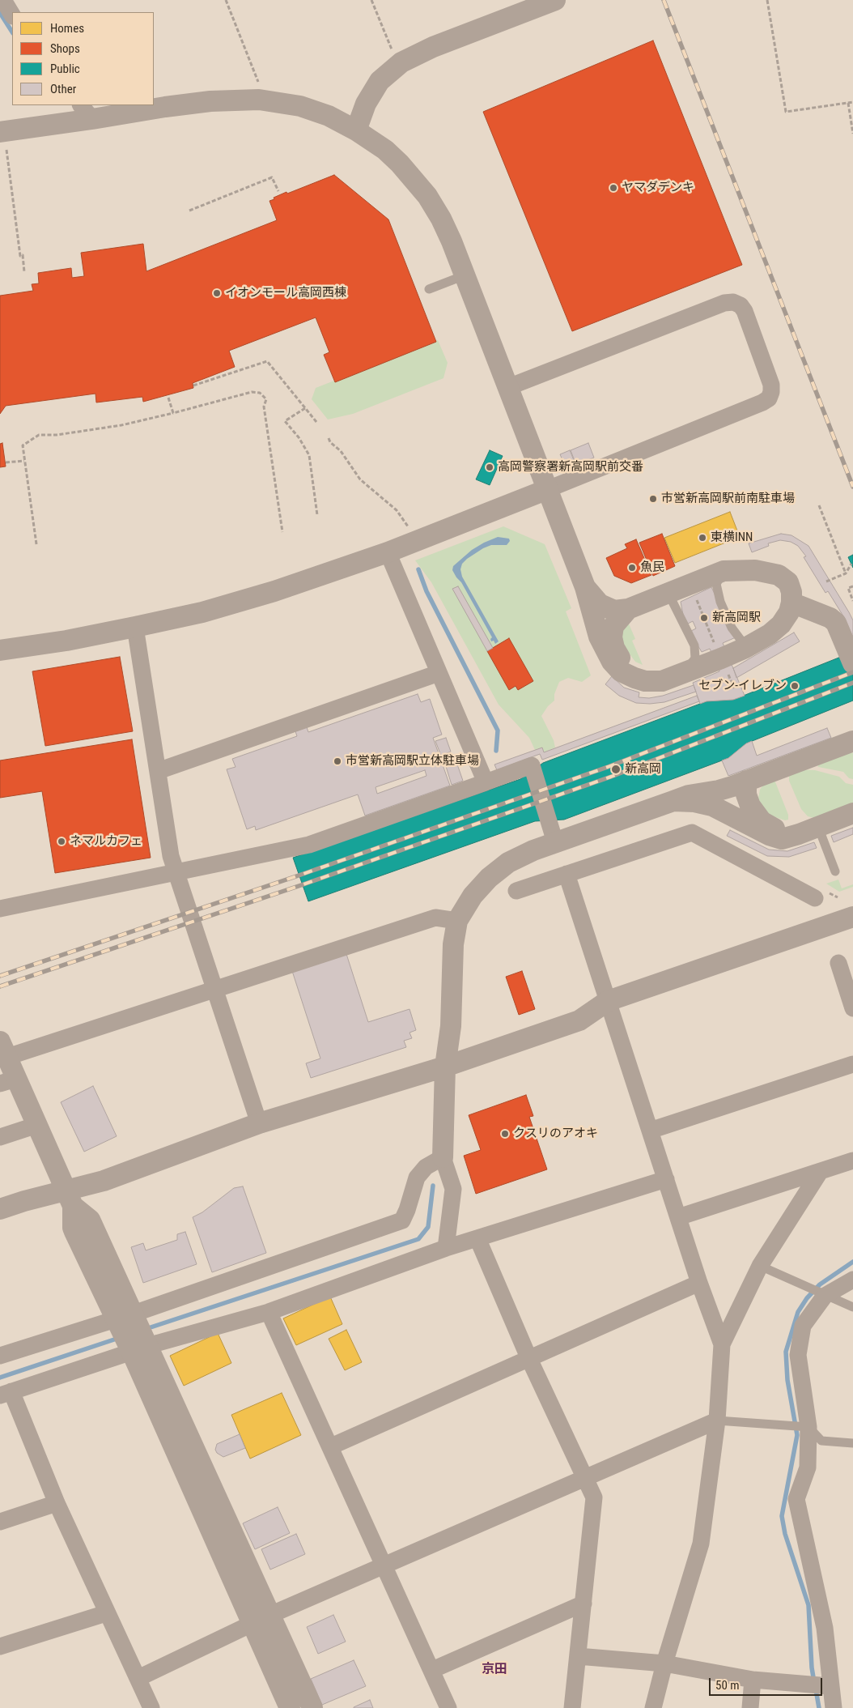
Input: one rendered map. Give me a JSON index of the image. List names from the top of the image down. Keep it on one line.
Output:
{"districts":["京田"],"places":["ヤマダデンキ","イオンモール高岡西棟","高岡警察署新高岡駅前交番","市営新高岡駅前南駐車場","東横INN","魚民","新高岡駅","セブン-イレブン","市営新高岡駅立体駐車場","新高岡","ネマルカフェ","クスリのアオキ"],"legend":["Homes","Shops","Public","Other"],"scale_bar":"50 m"}
